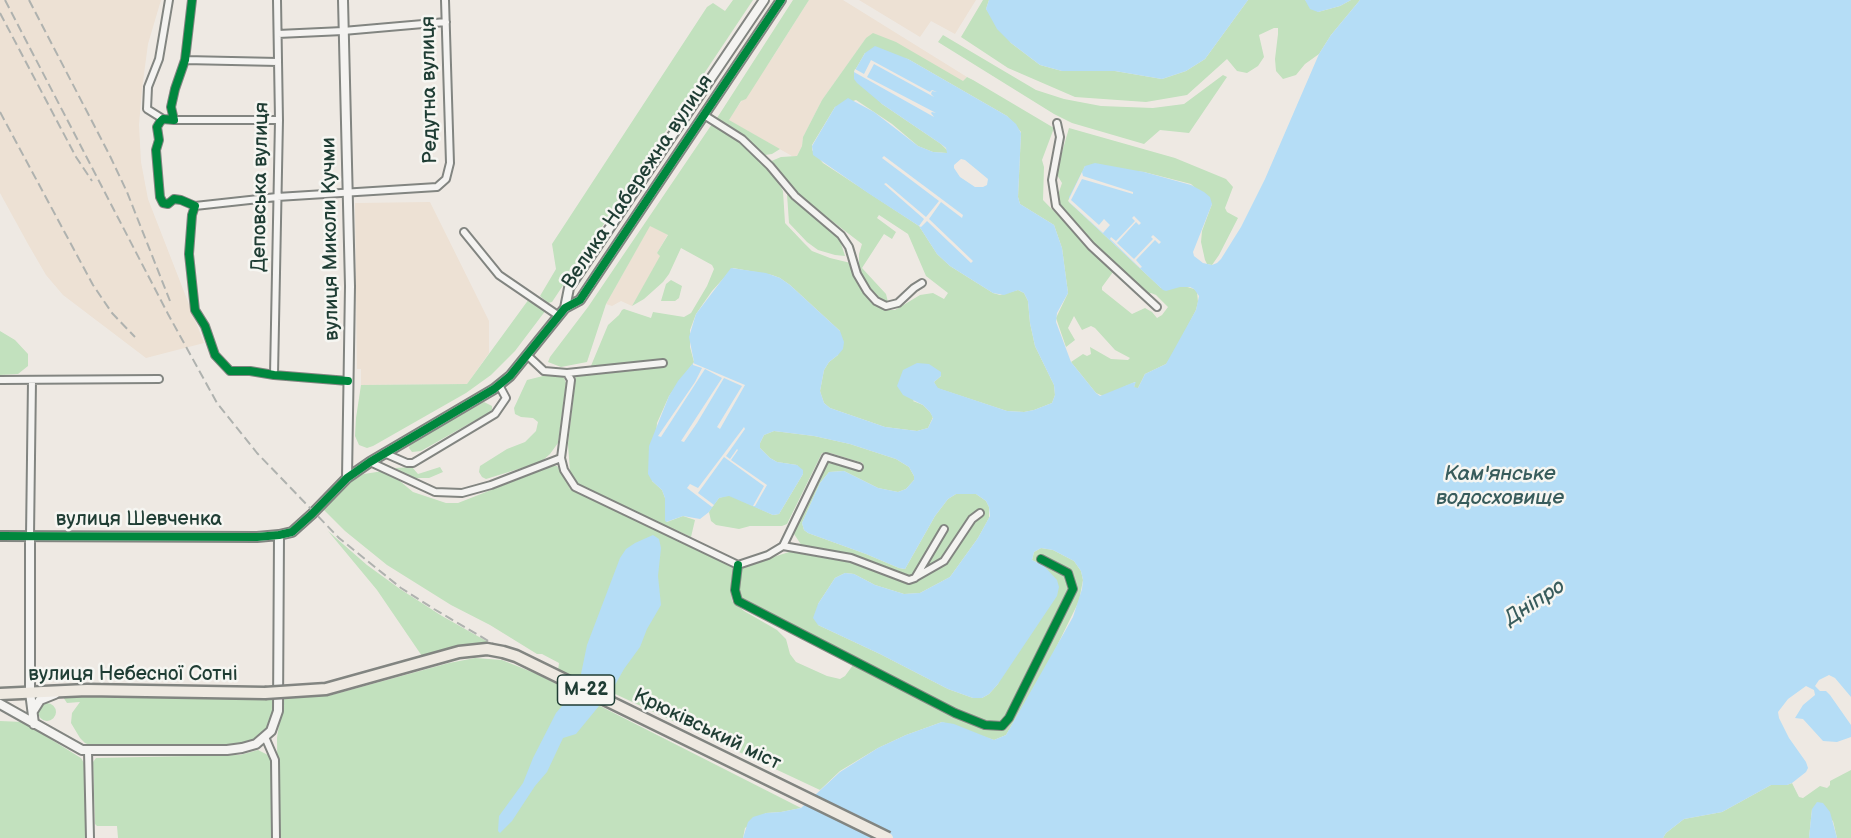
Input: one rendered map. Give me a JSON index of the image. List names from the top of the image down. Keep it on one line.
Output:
{"streets":{"highway":["вулиця Небесної Сотні","М-22","Крюківський міст"],"street":["Редутна вулиця","Велика Набережна вулиця","Деповська вулиця","вулиця Миколи Кучми","вулиця Шевченка"]},"crossings":[["Редутна вулиця","вулиця Миколи Кучми"],["Велика Набережна вулиця","вулиця Миколи Кучми"],["Велика Набережна вулиця","вулиця Шевченка"],["вулиця Небесної Сотні","Крюківський міст"]],"water":["Кам'янське водосховище","Дніпро"]}
